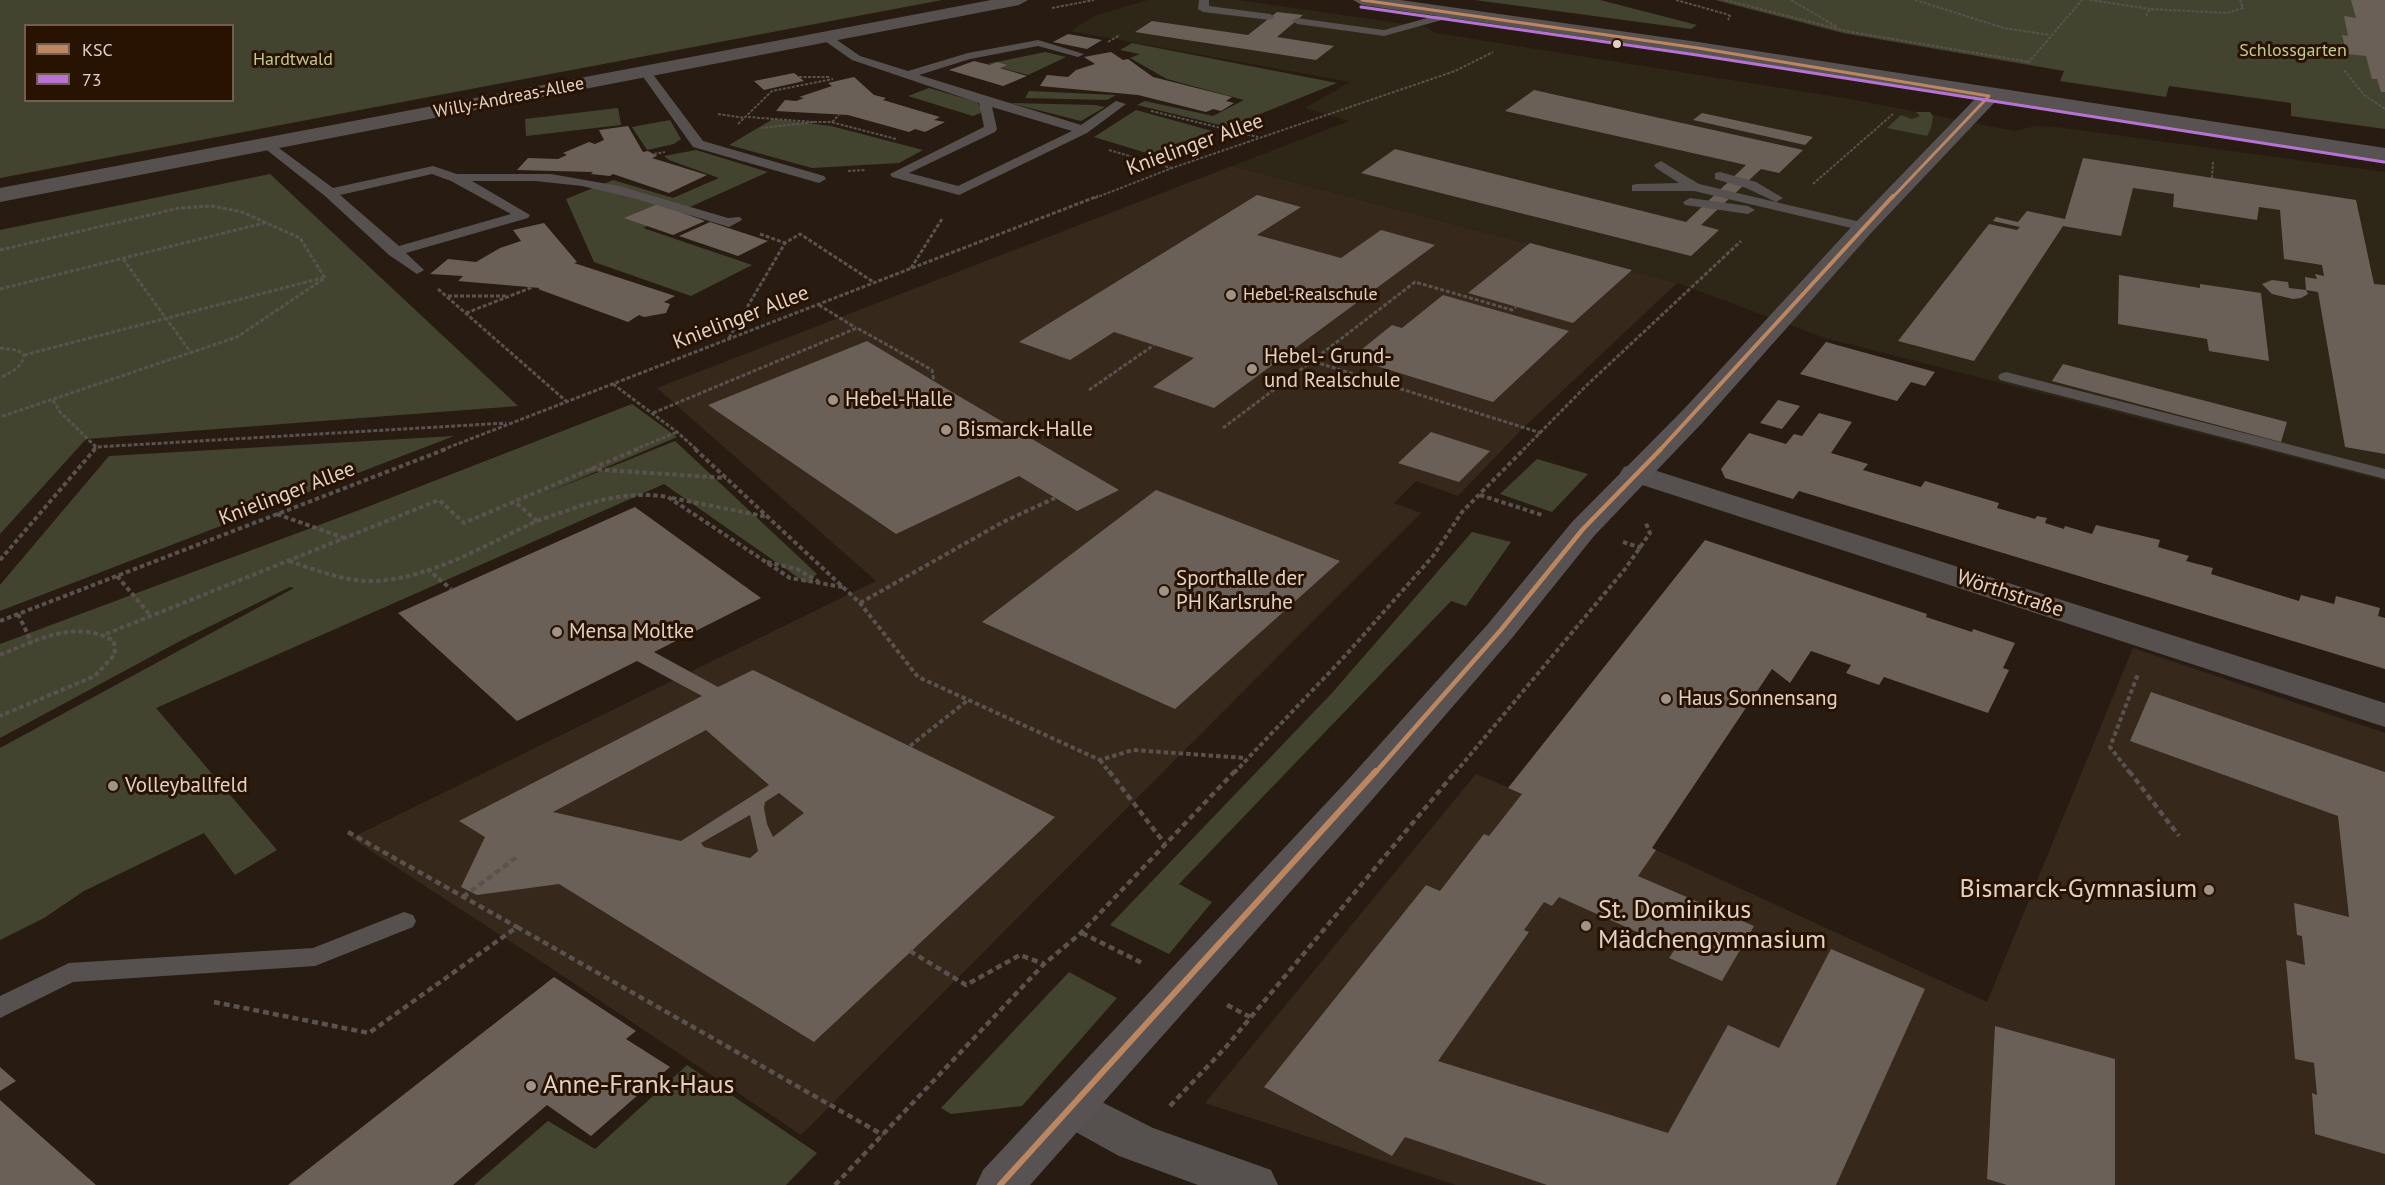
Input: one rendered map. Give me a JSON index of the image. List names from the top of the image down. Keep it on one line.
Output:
{"streets":{"street":["Willy-Andreas-Allee","Wörthstraße"],"path":["Knielinger Allee"]},"parks":["Schlossgarten","Hardtwald"],"places":["Hebel-Realschule","Hebel- Grund- und Realschule","Hebel-Halle","Bismarck-Halle","Sporthalle der PH Karlsruhe","Mensa Moltke","Haus Sonnensang","Volleyballfeld","Bismarck-Gymnasium","St. Dominikus Mädchengymnasium","Anne-Frank-Haus"],"lines":["transit line KSC","transit line 73"],"legend":["KSC","73"]}
